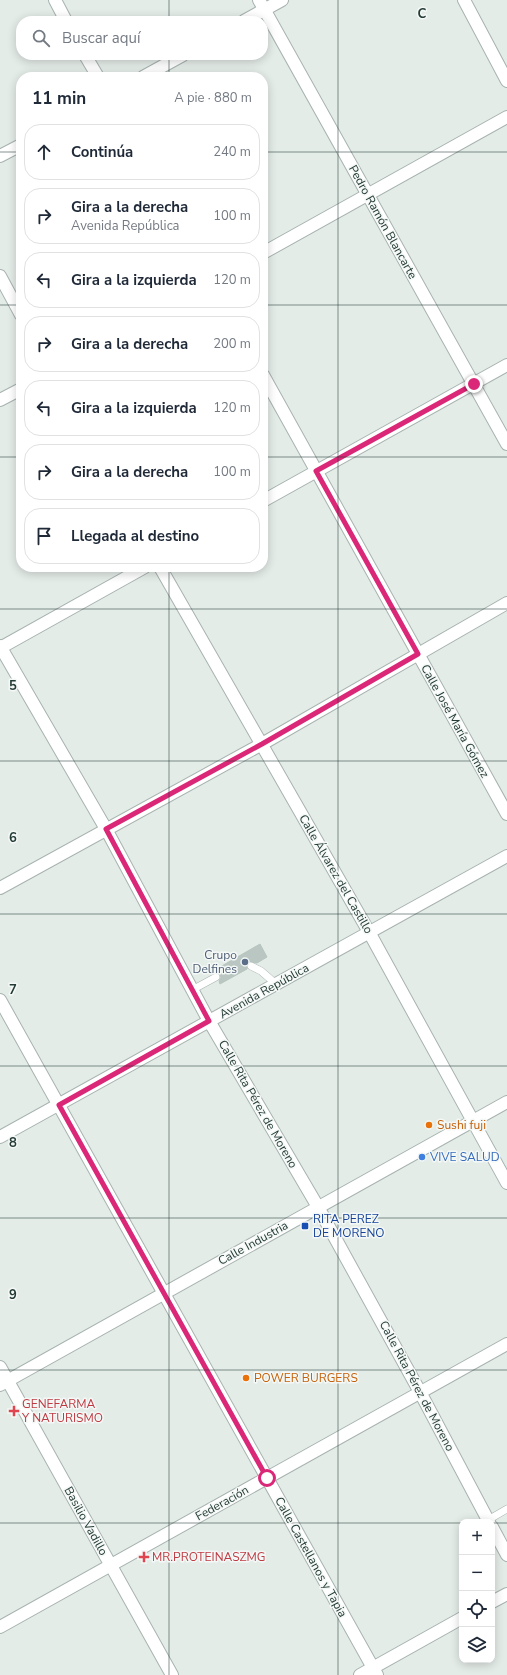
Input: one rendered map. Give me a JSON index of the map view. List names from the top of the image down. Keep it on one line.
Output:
{"streets":{"street":["Pedro Ramón Blancarte","Calle José María Gómez","Calle Álvarez del Castillo","Avenida República","Calle Rita Pérez de Moreno","Calle Industria","Federación","Basilio Vadillo","Calle Castellanos y Tapia"]},"crossings":[["Calle Álvarez del Castillo","Avenida República"],["Calle Álvarez del Castillo","Calle Industria"],["Avenida República","Calle Rita Pérez de Moreno"],["Avenida República","Calle Castellanos y Tapia"],["Calle Rita Pérez de Moreno","Calle Industria"],["Calle Rita Pérez de Moreno","Federación"],["Calle Industria","Basilio Vadillo"],["Calle Industria","Calle Castellanos y Tapia"],["Federación","Basilio Vadillo"],["Federación","Calle Castellanos y Tapia"]],"places":{"other":["Crupo Delfines","Sushi fuji","VIVE SALUD","POWER BURGERS"],"transit":["RITA PEREZ DE MORENO"],"health":["GENEFARMA Y NATURISMO","MR.PROTEINASZMG"]},"page":{"search":"Buscar aquí","heading":["11 min","A pie · 880 m"],"list":[["Continúa","240 m"],["Gira a la derecha","Avenida República","100 m"],["Gira a la izquierda","120 m"],["Gira a la derecha","200 m"],["Gira a la izquierda","120 m"],["Gira a la derecha","100 m"],"Llegada al destino"],"map_buttons":["+","−"]},"grid":{"columns":["C"],"rows":["5","6","7","8","9"]}}
